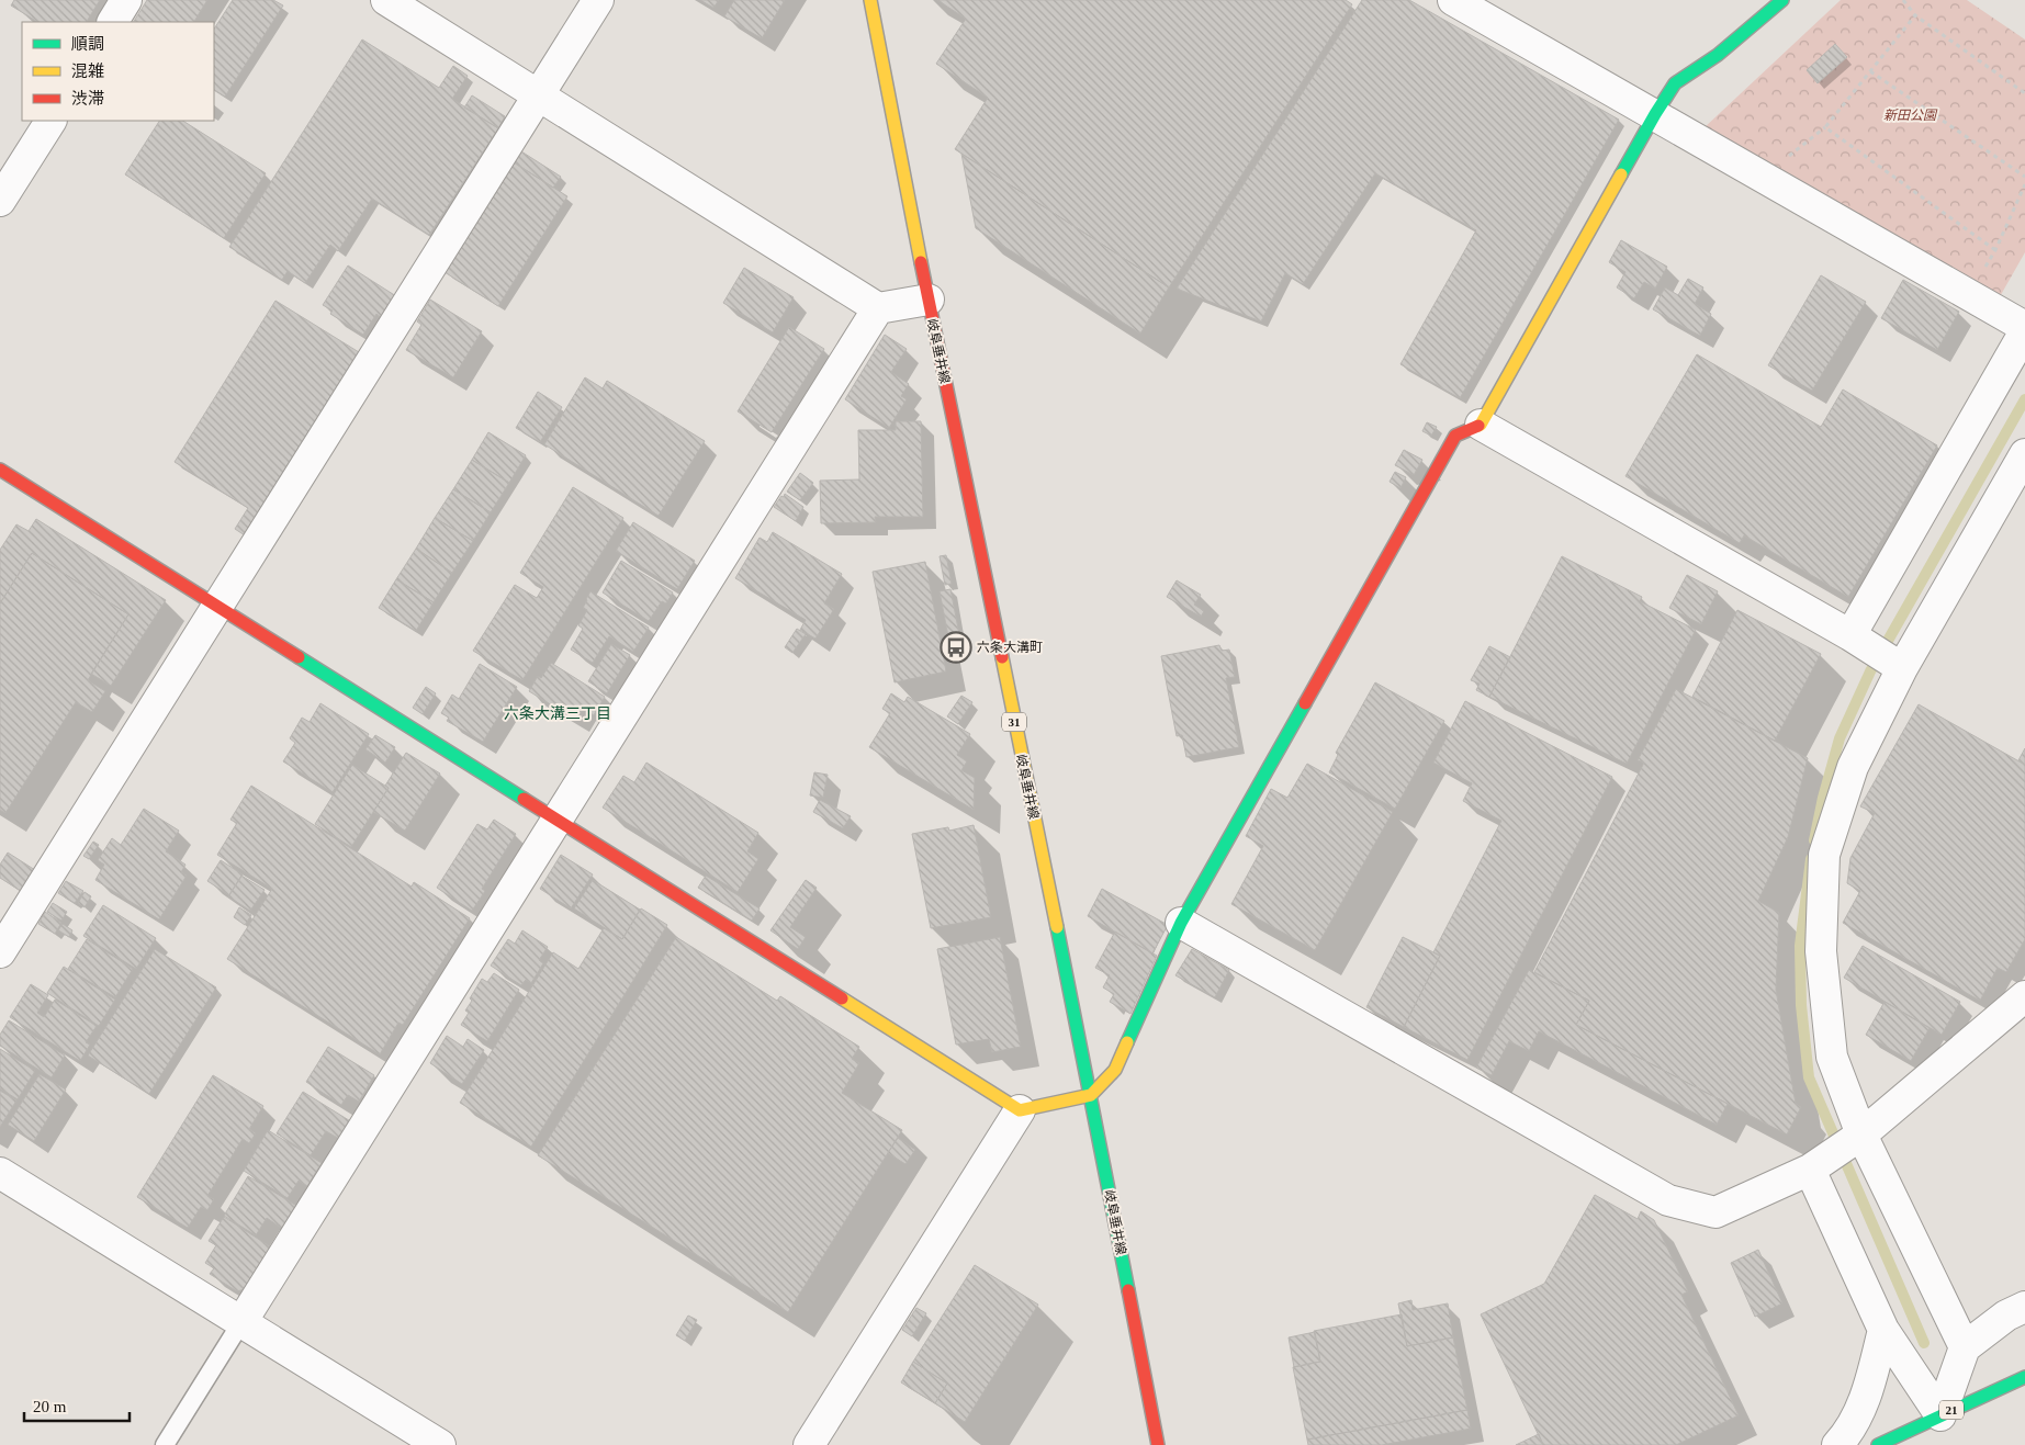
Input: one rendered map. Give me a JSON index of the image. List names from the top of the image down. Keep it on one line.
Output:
{"streets":{"main road":["岐阜垂井線","31","21"]},"districts":["六条大溝三丁目"],"parks":["新田公園"],"places":{"bus stop":["六条大溝町"]},"legend":["順調","混雑","渋滞"],"scale_bar":"20 m"}
